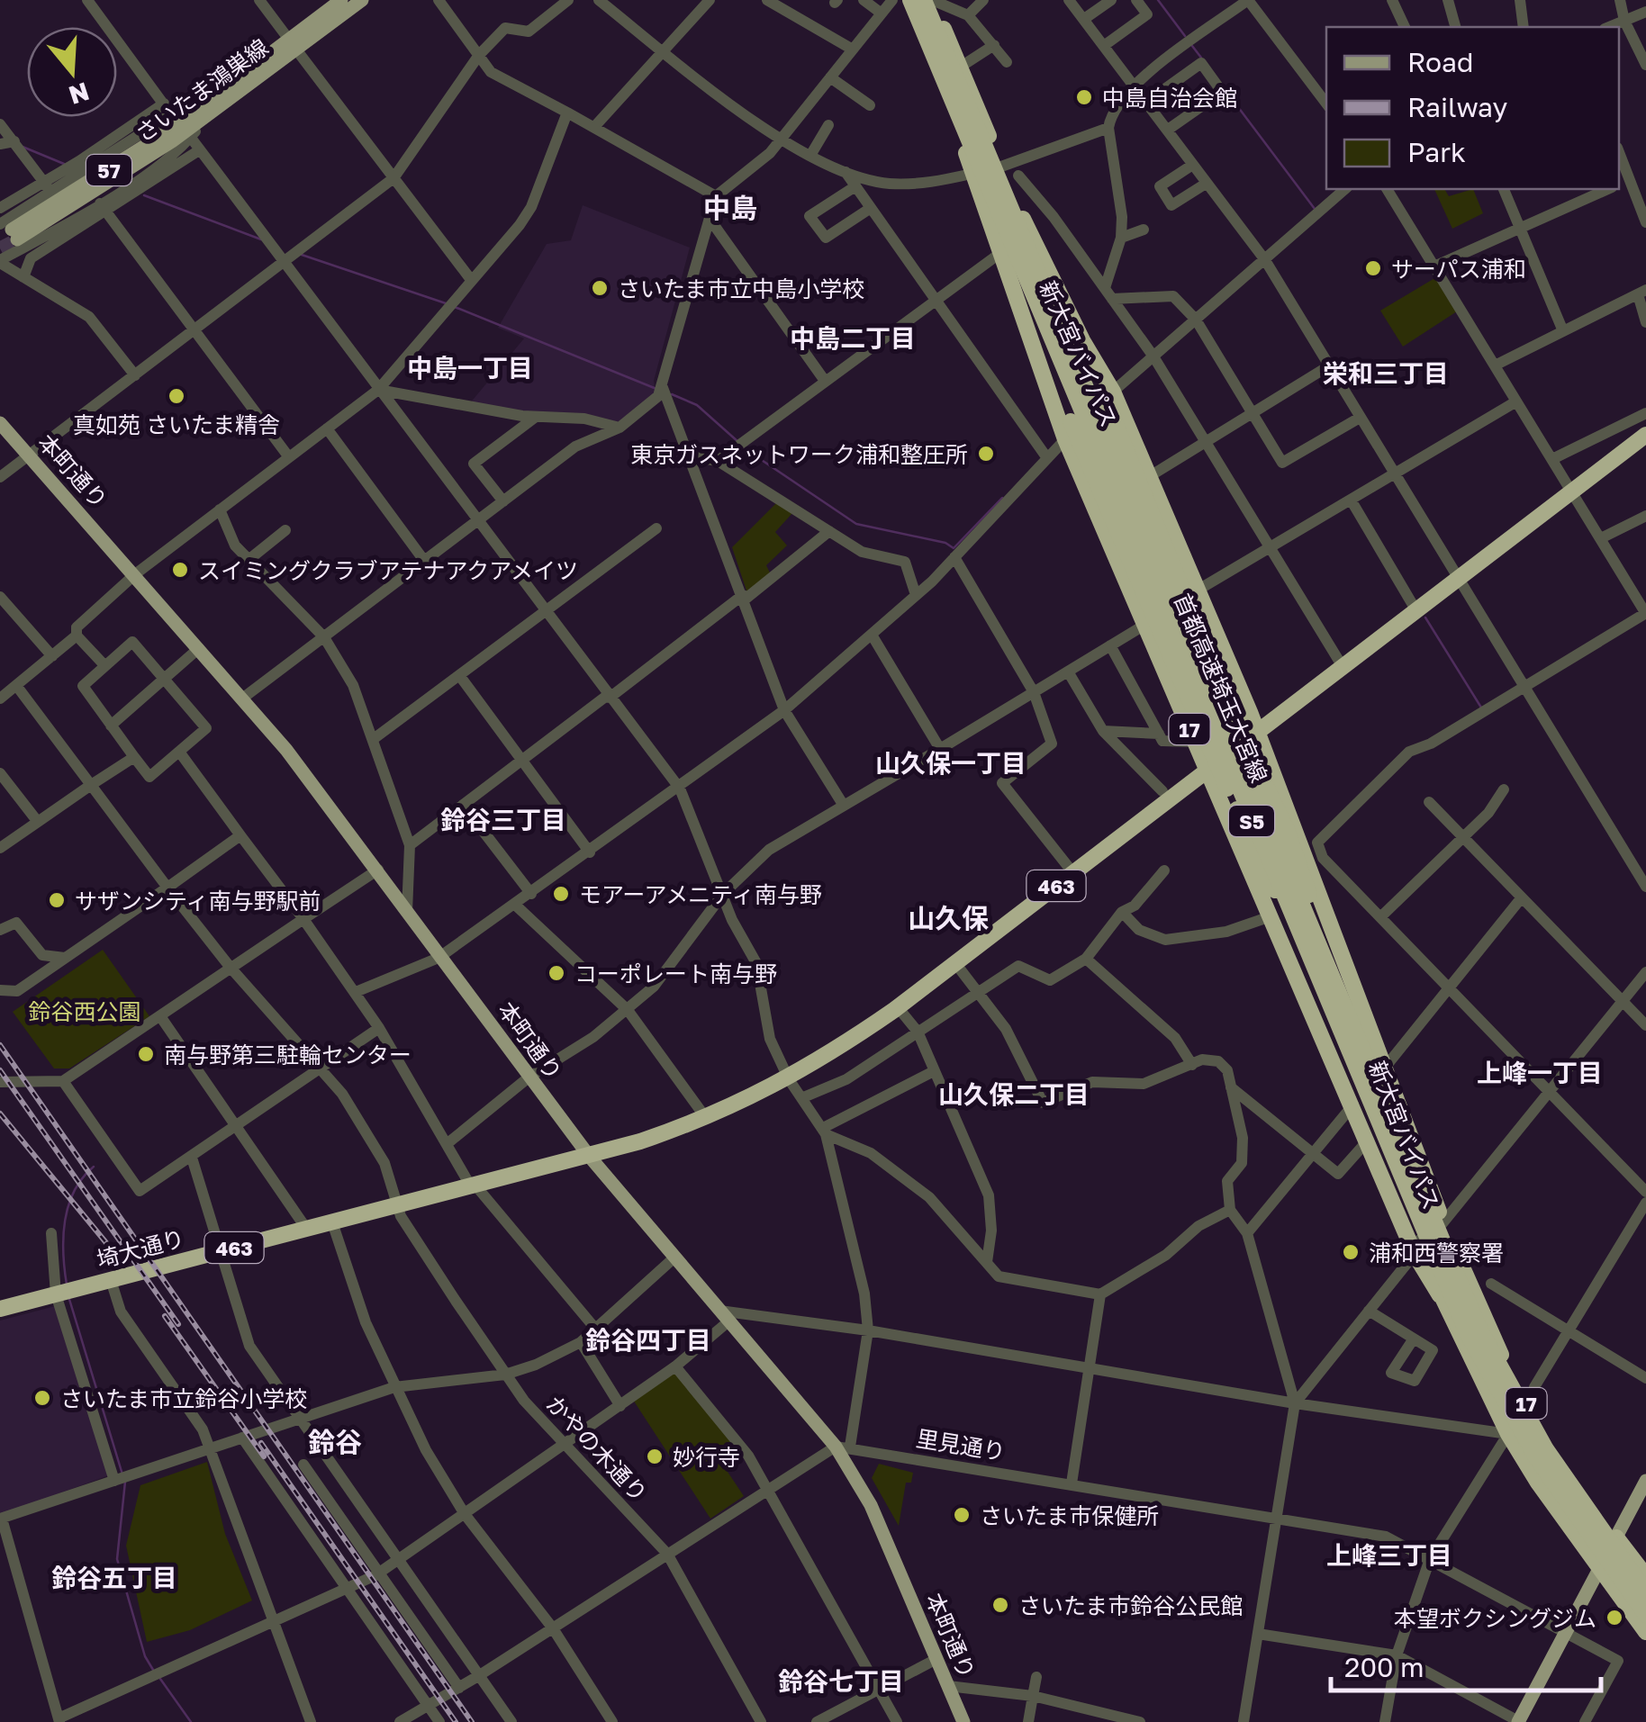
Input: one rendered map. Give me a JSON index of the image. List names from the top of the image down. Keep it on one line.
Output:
{"streets":{"highway":["新大宮バイパス","首都高速埼玉大宮線","17","S5","463","埼大通り"],"main road":["さいたま鴻巣線","57","本町通り"],"street":["里見通り","かやの木通り"]},"crossings":[["新大宮バイパス","17"],["本町通り","463"],["本町通り","里見通り"],["17","463"],["463","埼大通り"],["463","かやの木通り"],["埼大通り","かやの木通り"]],"districts":["中島","中島二丁目","中島一丁目","栄和三丁目","山久保一丁目","鈴谷三丁目","山久保","上峰一丁目","山久保二丁目","鈴谷四丁目","鈴谷","上峰三丁目","鈴谷五丁目","鈴谷七丁目"],"parks":["鈴谷西公園"],"places":["中島自治会館","サーパス浦和","さいたま市立中島小学校","真如苑 さいたま精舎","東京ガスネットワーク浦和整圧所","スイミングクラブアテナアクアメイツ","モアーアメニティ南与野","サザンシティ南与野駅前","コーポレート南与野","南与野第三駐輪センター","浦和西警察署","さいたま市立鈴谷小学校","妙行寺","さいたま市保健所","さいたま市鈴谷公民館","本望ボクシングジム"],"legend":["Road","Railway","Park"],"scale_bar":"200 m","north":"bottom"}
